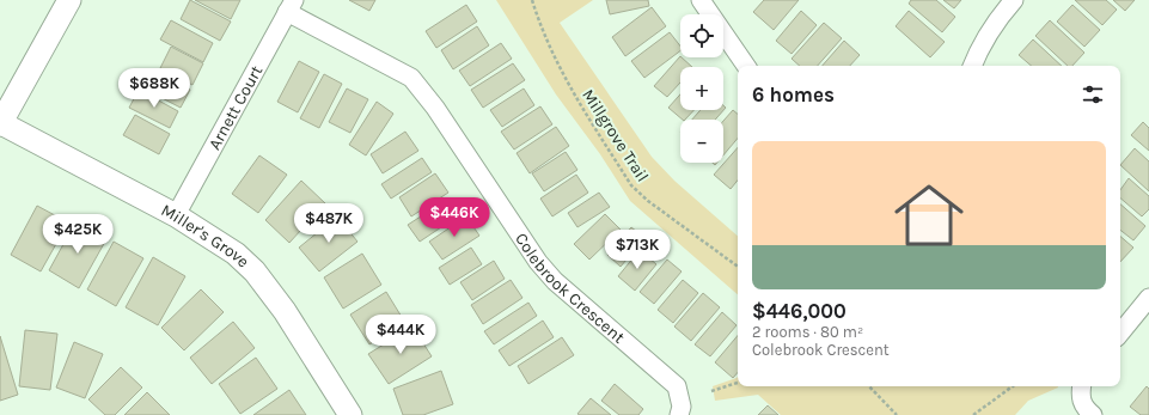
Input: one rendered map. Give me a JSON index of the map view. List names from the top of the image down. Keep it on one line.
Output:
{"streets":{"street":["Arnett Court","Miller's Grove","Colebrook Crescent"],"path":["Millgrove Trail"]},"crossings":[["Arnett Court","Miller's Grove"],["Arnett Court","Colebrook Crescent"]],"page":{"map_buttons":["+","−"],"heading":"6 homes","price":["$688K","$446K","$487K","$425K","$713K","$444K"],"list":[{"name":"$446,000","note":"2 rooms · 80 m² · Colebrook Crescent"}]}}
